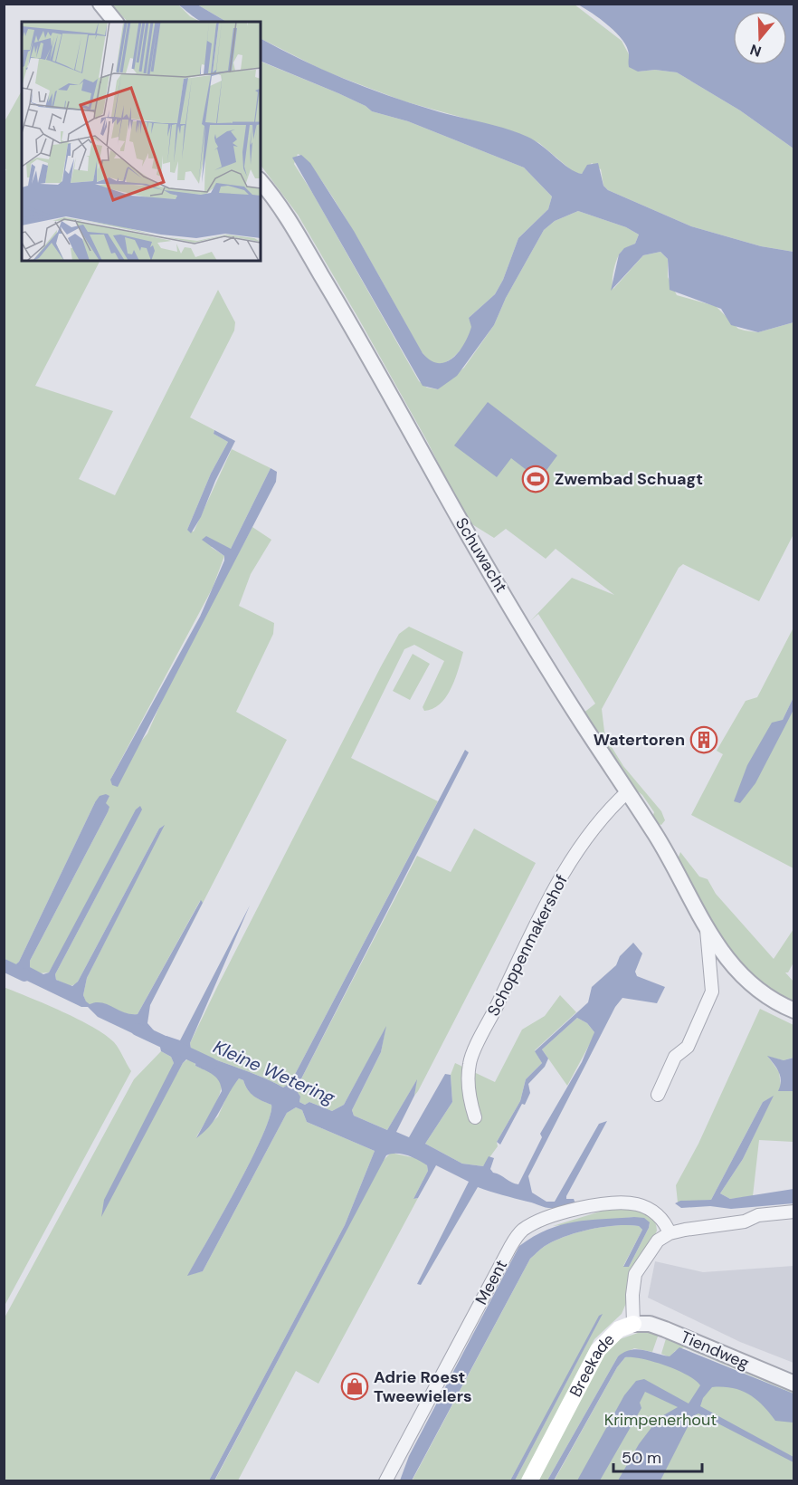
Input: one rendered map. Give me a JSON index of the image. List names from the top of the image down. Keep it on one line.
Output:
{"streets":{"main road":["Breekade"],"street":["Schuwacht","Schoppenmakershof","Meent","Tiendweg"]},"crossings":[["Schuwacht","Schoppenmakershof"],["Meent","Breekade"],["Tiendweg","Breekade"]],"water":["Kleine Wetering"],"parks":["Krimpenerhout"],"places":{"sports":["Zwembad Schuagt"],"building":["Watertoren"],"shop":["Adrie Roest Tweewielers"]},"scale_bar":"50 m","north":"bottom"}
